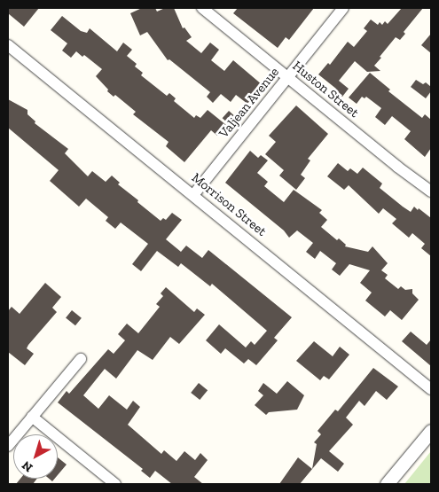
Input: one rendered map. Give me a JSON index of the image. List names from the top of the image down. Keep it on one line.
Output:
{"streets":{"street":["Huston Street","Valjean Avenue","Morrison Street"]},"crossings":[["Huston Street","Valjean Avenue"],["Valjean Avenue","Morrison Street"]],"north":"bottom left"}
